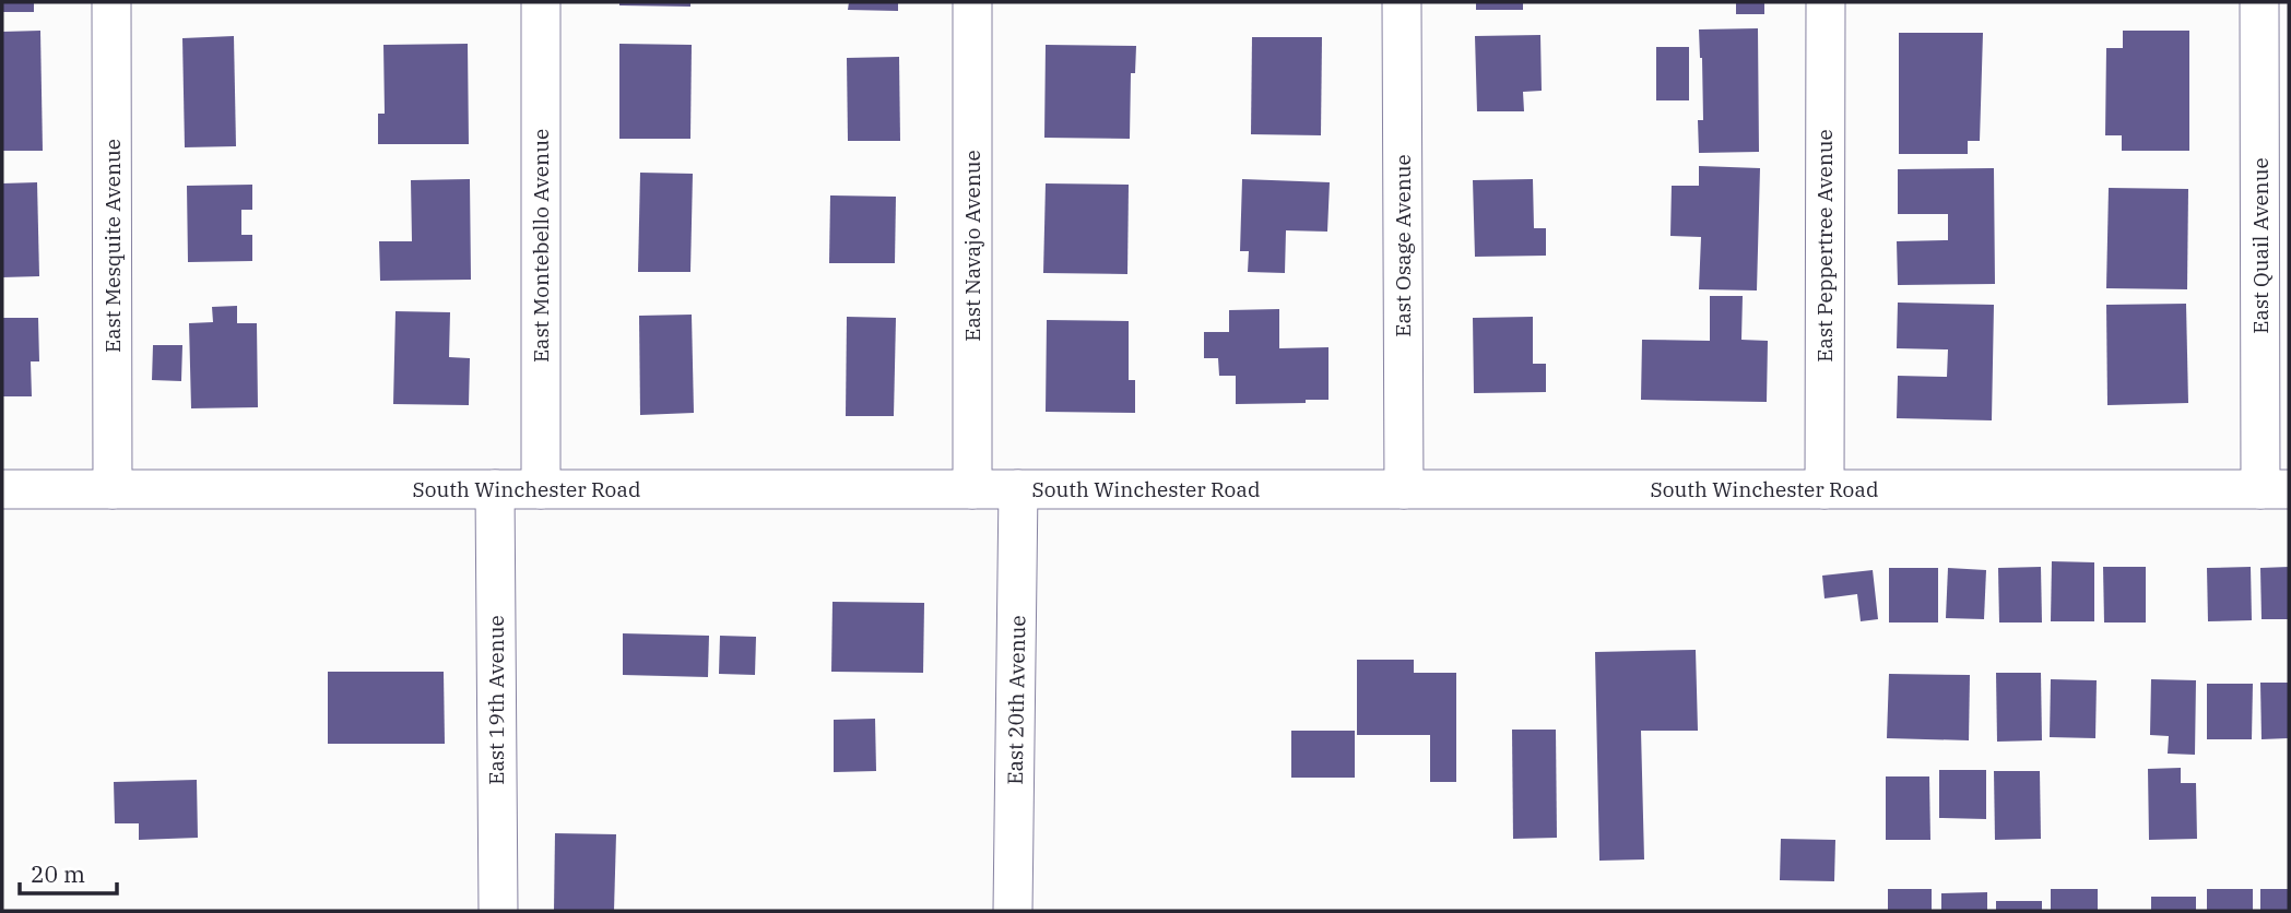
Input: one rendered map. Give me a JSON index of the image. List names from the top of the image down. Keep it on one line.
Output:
{"streets":{"street":["East Mesquite Avenue","East Montebello Avenue","East Navajo Avenue","East Osage Avenue","East Peppertree Avenue","East Quail Avenue","South Winchester Road","East 19th Avenue","East 20th Avenue"]},"crossings":[["East Mesquite Avenue","South Winchester Road"],["East Montebello Avenue","South Winchester Road"],["East Navajo Avenue","South Winchester Road"],["East Osage Avenue","South Winchester Road"],["East Peppertree Avenue","South Winchester Road"],["East Quail Avenue","South Winchester Road"],["South Winchester Road","East 19th Avenue"],["South Winchester Road","East 20th Avenue"]],"scale_bar":"20 m"}
